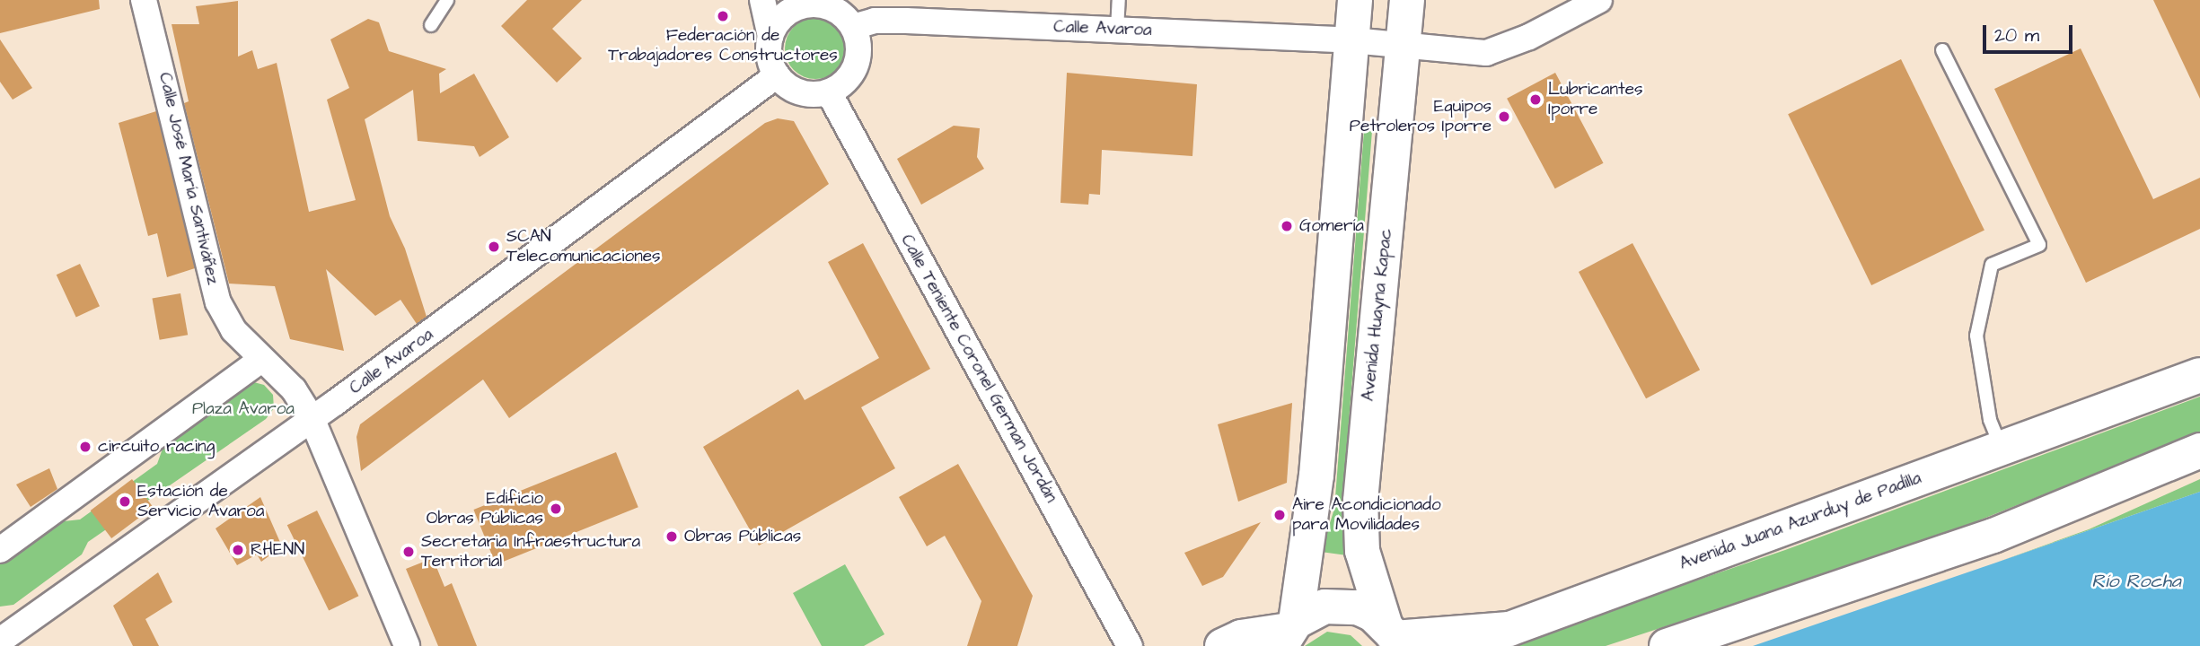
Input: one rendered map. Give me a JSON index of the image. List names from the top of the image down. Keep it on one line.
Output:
{"streets":{"main road":["Avenida Huayna Kapac","Avenida Juana Azurduy de Padilla"],"street":["Calle Avaroa","Calle José María Santiváñez","Calle Teniente Coronel German Jordán"]},"crossings":[["Calle Avaroa","Calle José María Santiváñez"],["Calle Avaroa","Avenida Huayna Kapac"],["Calle Avaroa","Calle Teniente Coronel German Jordán"],["Avenida Huayna Kapac","Avenida Juana Azurduy de Padilla"]],"water":["Río Rocha"],"parks":["Plaza Avaroa"],"places":["Federación de Trabajadores Constructores","Lubricantes Iporre","Equipos Petroleros Iporre","Gomería","SCAN Telecomunicaciones","circuito racing","Estación de Servicio Avaroa","Edificio Obras Públicas","Aire Acondicionado para Movilidades","Obras Públicas","RHENN","Secretaria Infraestructura Territorial"],"scale_bar":"20 m"}
